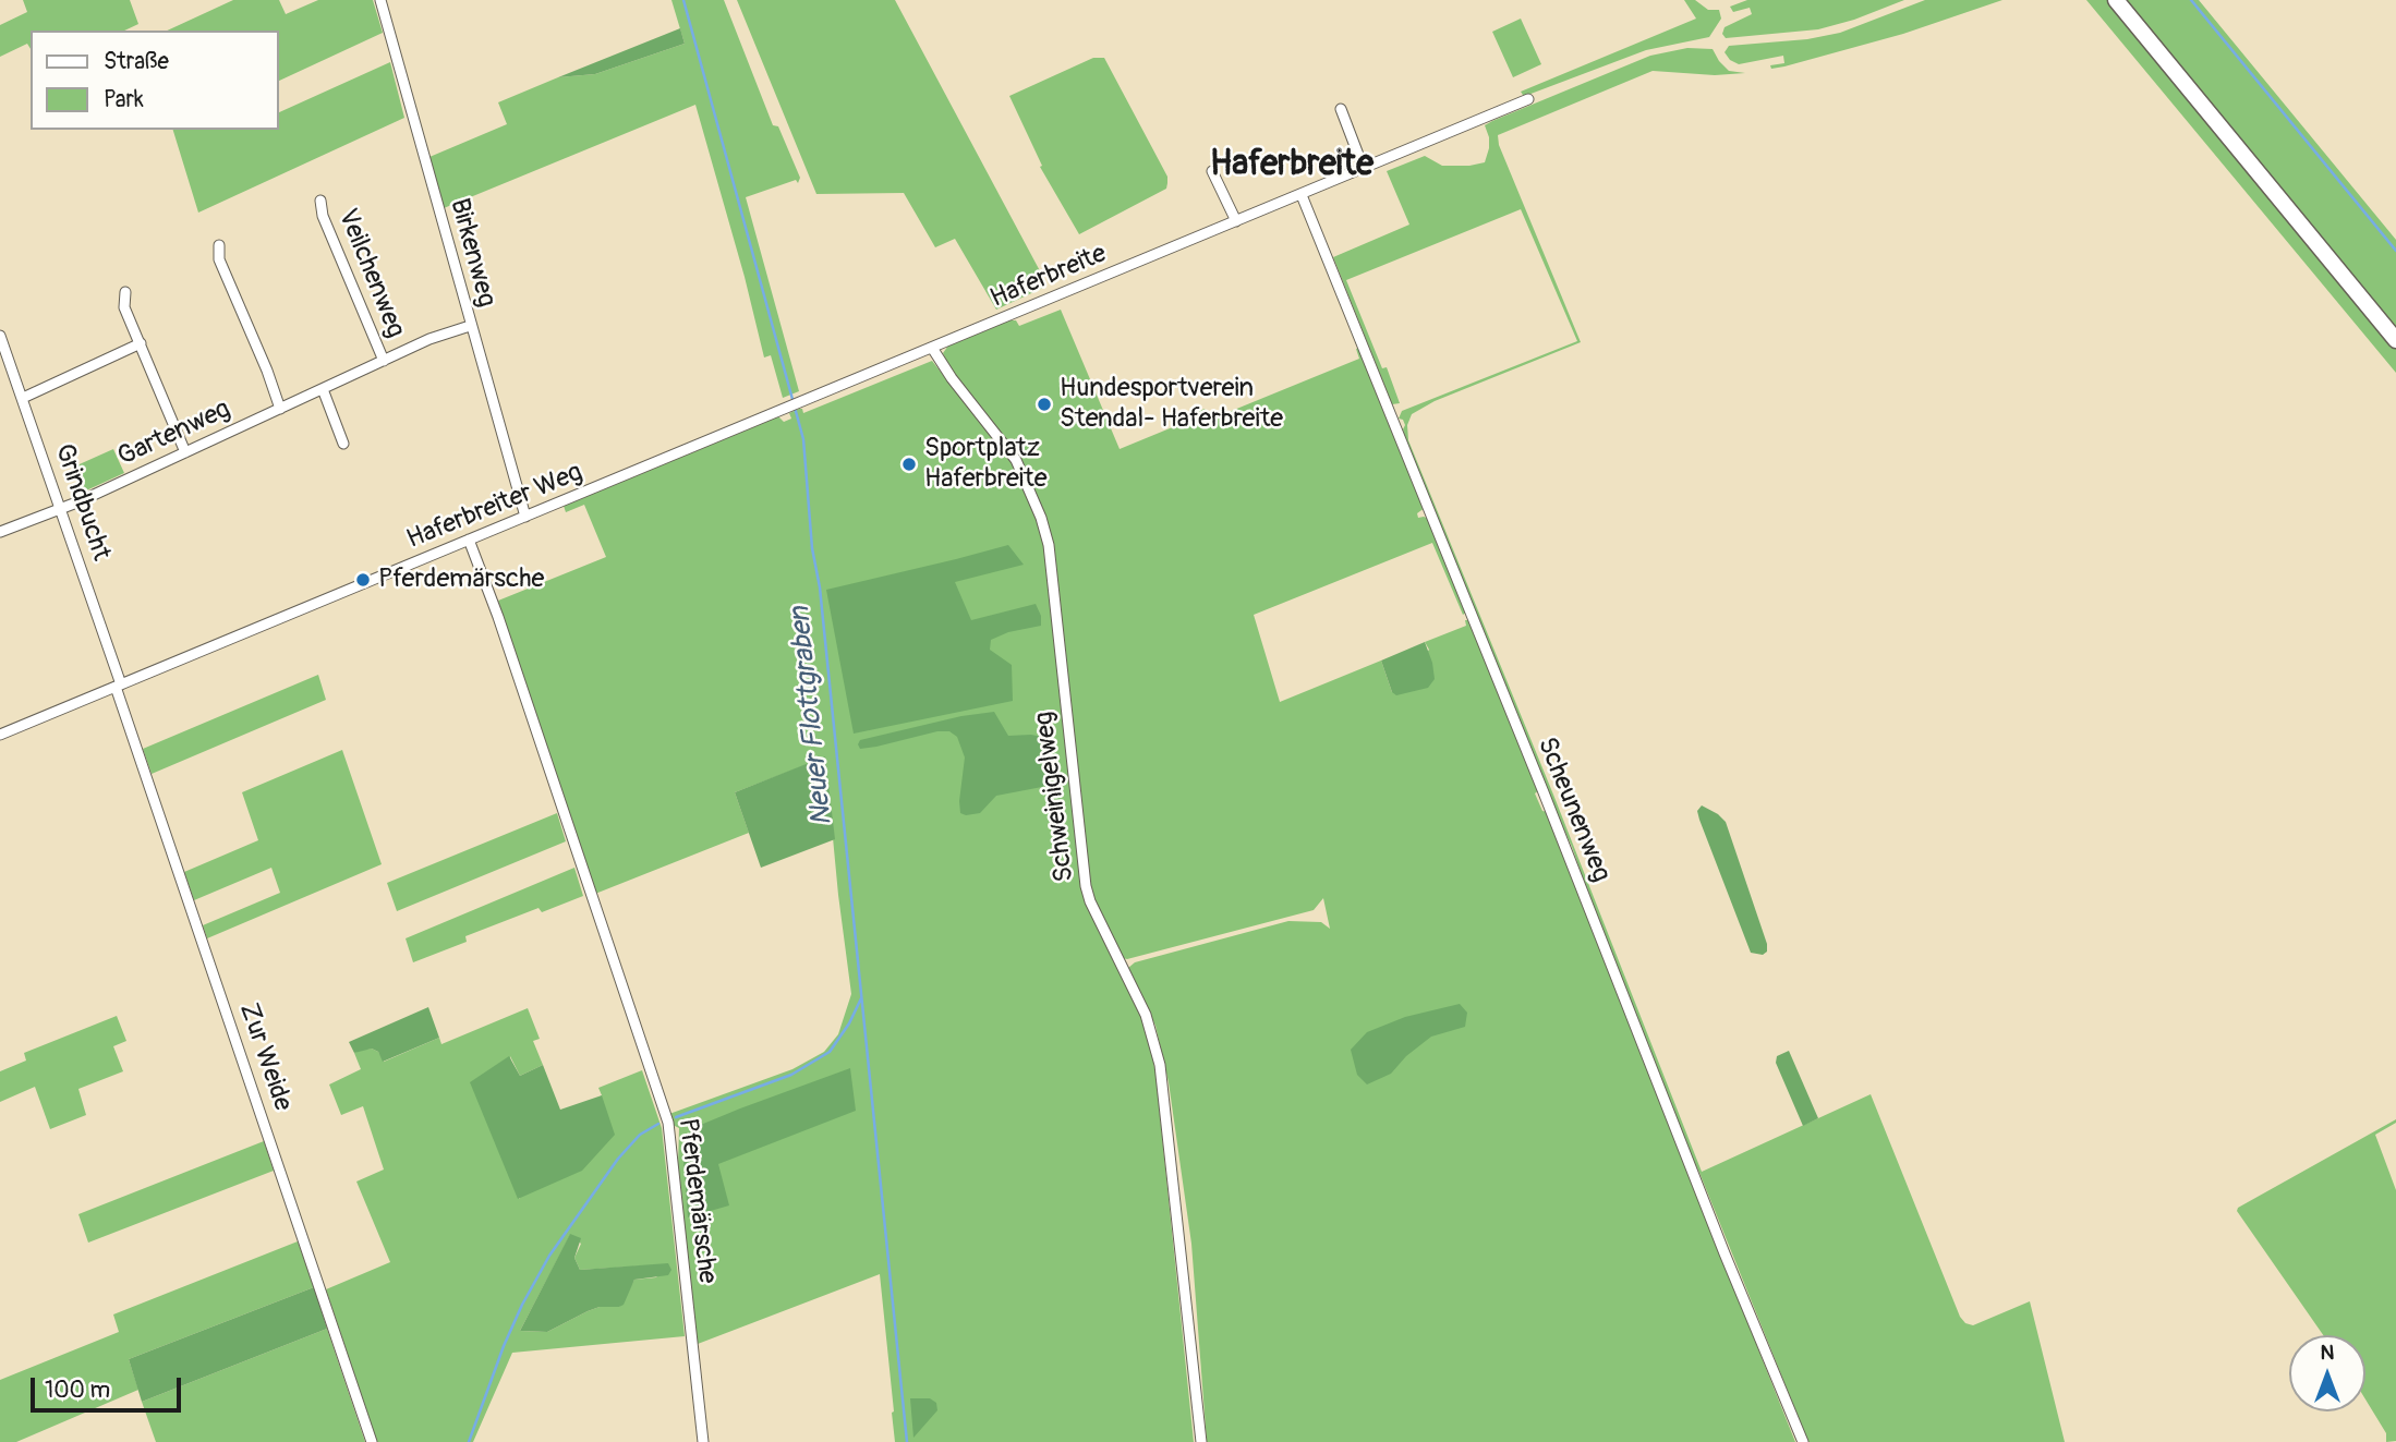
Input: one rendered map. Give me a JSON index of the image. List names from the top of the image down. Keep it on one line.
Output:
{"streets":{"street":["Birkenweg","Veilchenweg","Haferbreite","Gartenweg","Grindbucht","Haferbreiter Weg","Schweinigelweg","Scheunenweg","Zur Weide","Pferdemärsche"]},"crossings":[["Birkenweg","Gartenweg"],["Birkenweg","Haferbreiter Weg"],["Veilchenweg","Gartenweg"],["Haferbreite","Haferbreiter Weg"],["Haferbreite","Schweinigelweg"],["Haferbreite","Scheunenweg"],["Gartenweg","Grindbucht"],["Grindbucht","Haferbreiter Weg"],["Grindbucht","Zur Weide"],["Haferbreiter Weg","Zur Weide"],["Haferbreiter Weg","Pferdemärsche"]],"districts":["Haferbreite"],"water":["Neuer Flottgraben"],"places":["Hundesportverein Stendal- Haferbreite","Sportplatz Haferbreite","Pferdemärsche"],"legend":["Straße","Park"],"scale_bar":"100 m","north":"top"}
